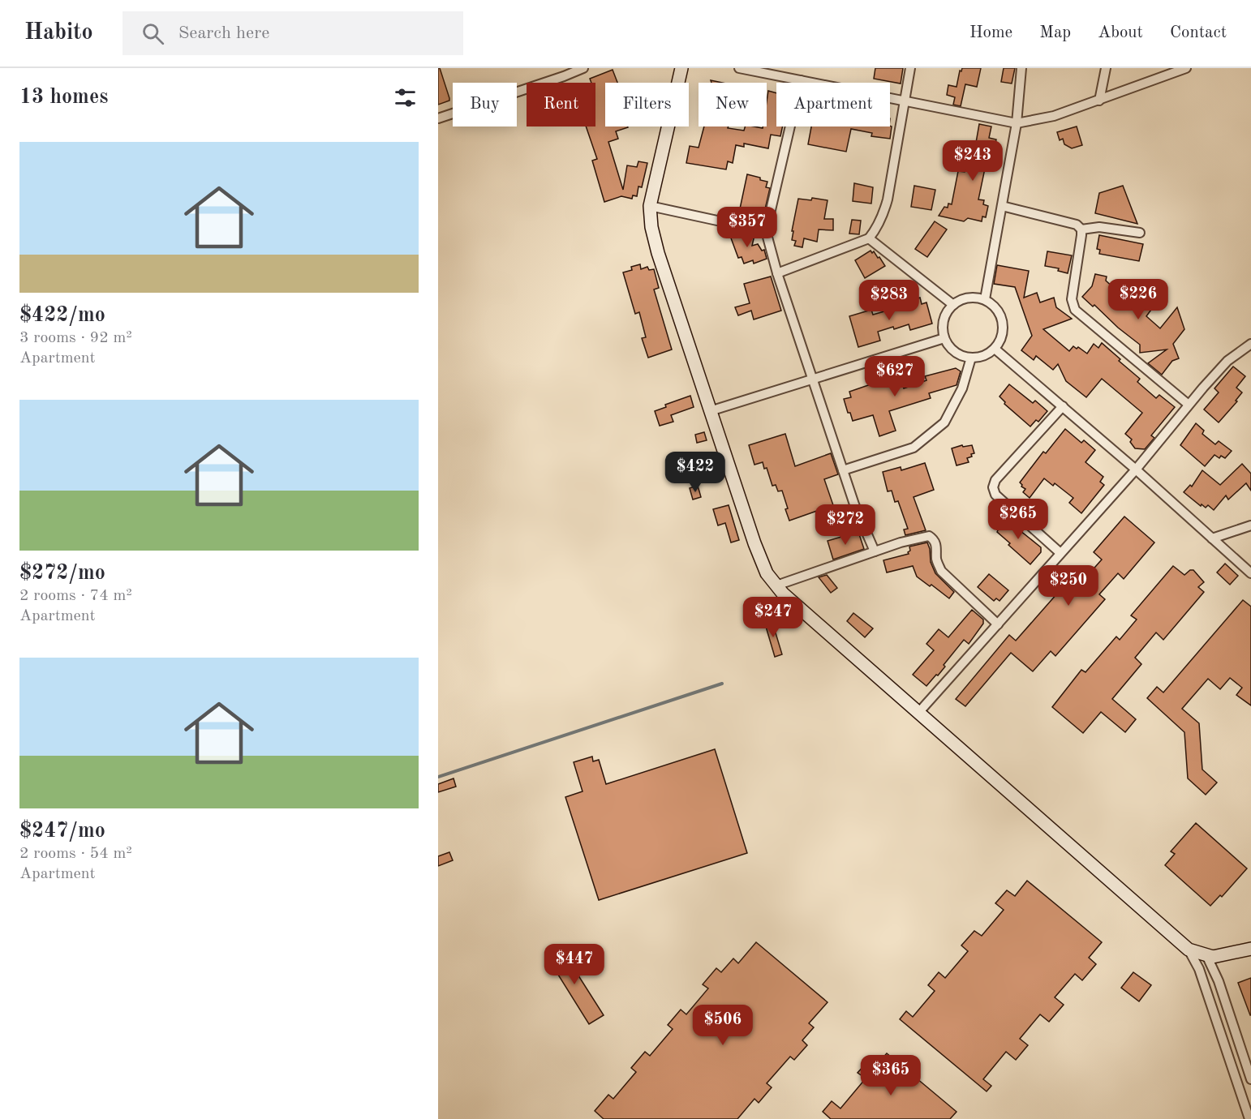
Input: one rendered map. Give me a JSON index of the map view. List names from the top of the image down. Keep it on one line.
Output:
{"page":{"header":"Habito","search":"Search here","nav":["Home","Map","About","Contact"],"heading":"13 homes","chip":["Buy","Rent","Filters","New","Apartment"],"list":[{"name":"$422/mo","note":"3 rooms · 92 m² · Apartment"},{"name":"$272/mo","note":"2 rooms · 74 m² · Apartment"},{"name":"$247/mo","note":"2 rooms · 54 m² · Apartment"}],"price":["$243","$357","$226","$283","$627","$422","$265","$272","$250","$247","$447","$506","$365"]}}
